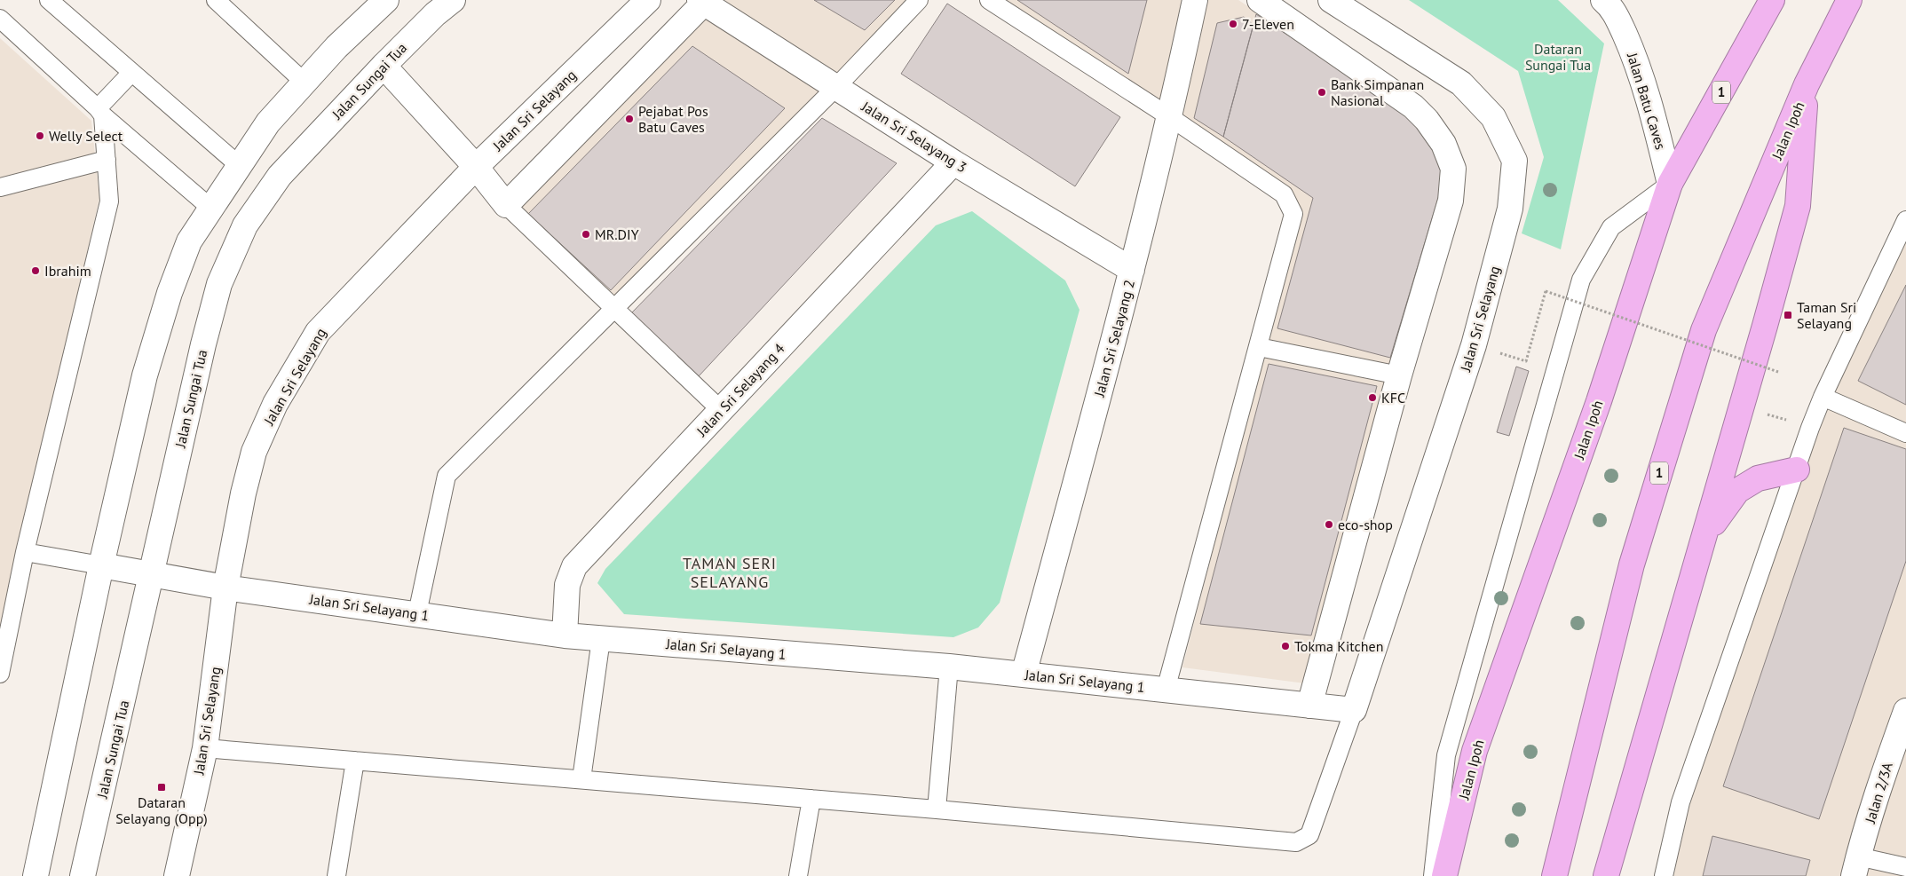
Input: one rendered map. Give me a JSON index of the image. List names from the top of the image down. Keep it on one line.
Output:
{"streets":{"highway":["1","Jalan Ipoh"],"street":["Jalan Sungai Tua","Jalan Batu Caves","Jalan Sri Selayang","Jalan Sri Selayang 3","Jalan Sri Selayang 2","Jalan Sri Selayang 4","Jalan Sri Selayang 1","Jalan 2/3A"]},"crossings":[["Jalan Sungai Tua","Jalan Sri Selayang 1"],["Jalan Batu Caves","Jalan Ipoh"],["Jalan Sri Selayang","Jalan Sri Selayang 1"],["Jalan Sri Selayang 3","Jalan Sri Selayang 2"],["Jalan Sri Selayang 3","Jalan Sri Selayang 4"],["Jalan Sri Selayang 2","Jalan Sri Selayang 1"],["Jalan Sri Selayang 4","Jalan Sri Selayang 1"]],"districts":["TAMAN SERI SELAYANG"],"parks":["Dataran Sungai Tua"],"places":{"other":["7-Eleven","Bank Simpanan Nasional","Pejabat Pos Batu Caves","Welly Select","MR.DIY","Ibrahim","KFC","eco-shop","Tokma Kitchen"],"transit":["Taman Sri Selayang","Dataran Selayang (Opp)"]}}
